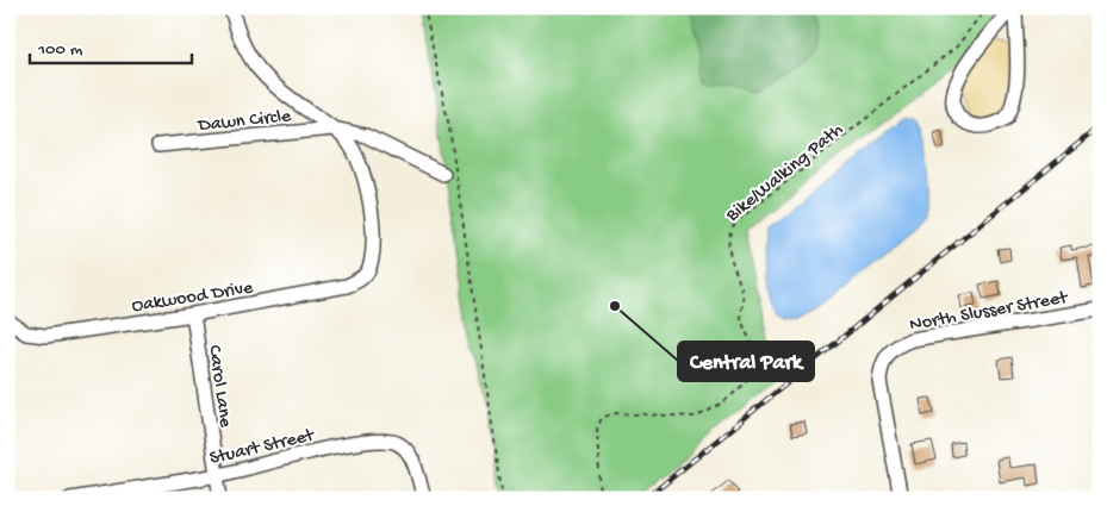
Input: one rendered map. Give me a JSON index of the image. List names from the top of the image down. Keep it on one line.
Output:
{"streets":{"street":["Dawn Circle","Oakwood Drive","North Slusser Street","Carol Lane","Stuart Street"],"path":["Bike/Walking Path"]},"crossings":[["Dawn Circle","Oakwood Drive"],["Oakwood Drive","Carol Lane"],["Carol Lane","Stuart Street"]],"places":["Central Park"],"scale_bar":"100 m"}
